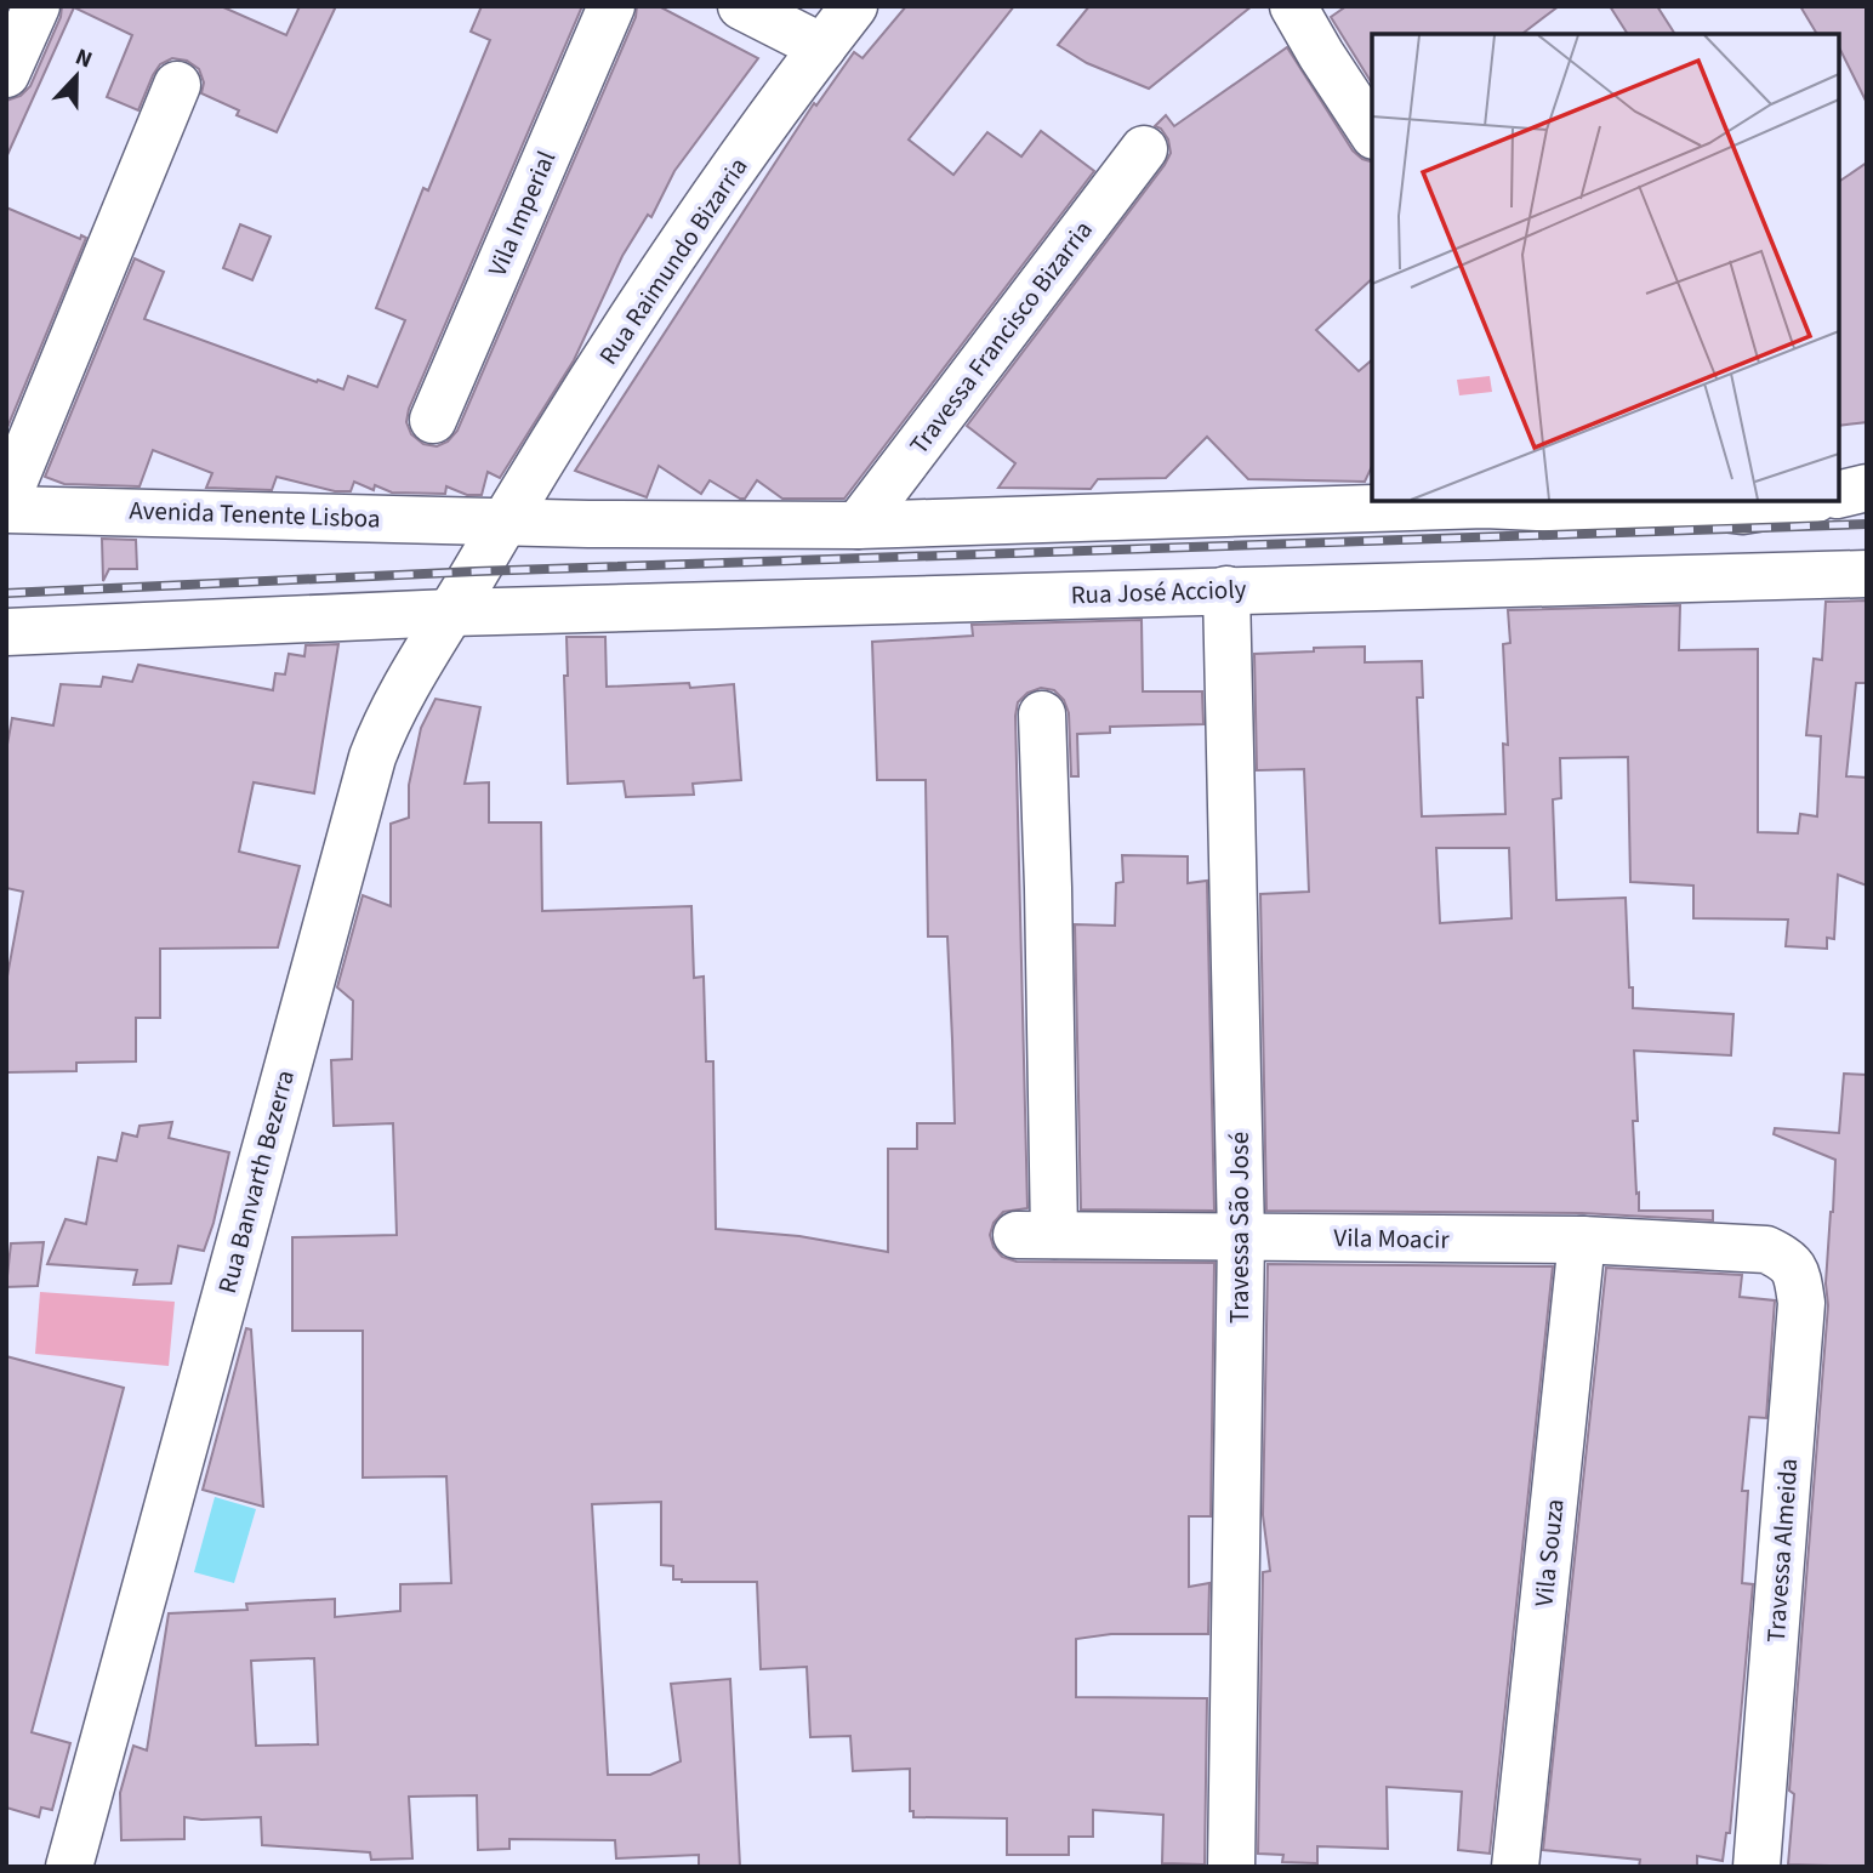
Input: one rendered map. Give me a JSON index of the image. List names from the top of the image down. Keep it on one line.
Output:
{"streets":{"street":["Vila Imperial","Rua Raimundo Bizarria","Travessa Francisco Bizarria","Avenida Tenente Lisboa","Rua José Accioly","Rua Banvarth Bezerra","Travessa São José","Vila Moacir","Travessa Almeida","Vila Souza"]},"crossings":[["Rua Raimundo Bizarria","Avenida Tenente Lisboa"],["Rua Raimundo Bizarria","Rua Banvarth Bezerra"],["Avenida Tenente Lisboa","Rua Banvarth Bezerra"],["Rua José Accioly","Rua Banvarth Bezerra"],["Rua José Accioly","Travessa São José"],["Travessa São José","Vila Moacir"],["Vila Moacir","Travessa Almeida"],["Vila Moacir","Vila Souza"]],"north":"top"}
